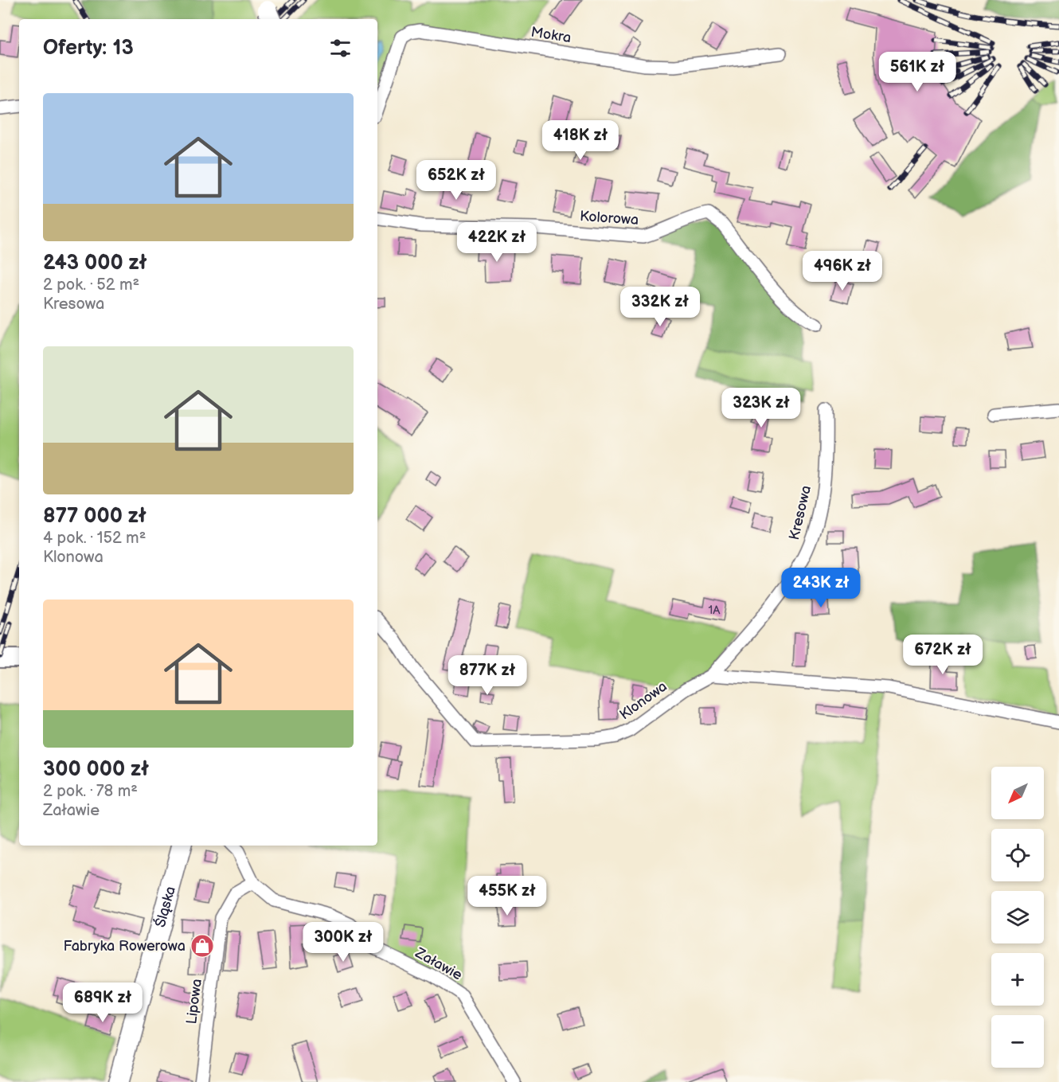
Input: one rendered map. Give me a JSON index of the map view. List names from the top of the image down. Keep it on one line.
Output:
{"streets":{"main road":["Śląska"],"street":["Mokra","Kolorowa","Kresowa","Klonowa","Załawie","Lipowa"]},"crossings":[["Kresowa","Klonowa"],["Załawie","Lipowa"]],"places":{"shop":["Fabryka Rowerowa"]},"house_numbers":["1A"],"north":"bottom left","page":{"heading":"Oferty: 13","price":["561K zł","418K zł","652K zł","422K zł","496K zł","332K zł","323K zł","243K zł","672K zł","877K zł","455K zł","300K zł","689K zł"],"list":[{"name":"243 000 zł","note":"2 pok. · 52 m² · Kresowa"},{"name":"877 000 zł","note":"4 pok. · 152 m² · Klonowa"},{"name":"300 000 zł","note":"2 pok. · 78 m² · Załawie"}],"map_buttons":["+","−"]}}
